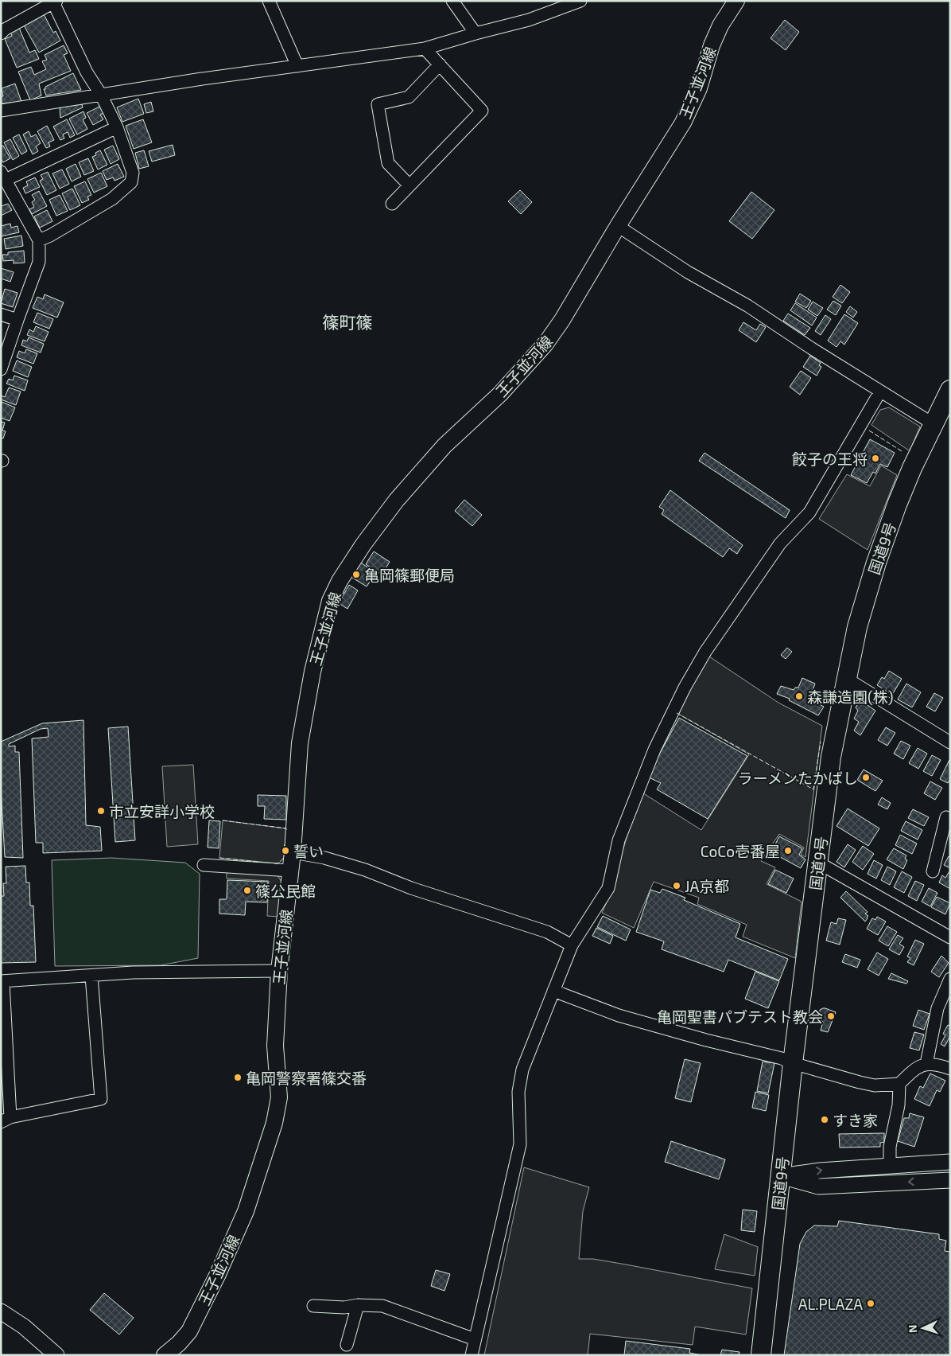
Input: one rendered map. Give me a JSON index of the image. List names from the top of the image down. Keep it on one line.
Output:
{"streets":{"highway":["国道9号"],"main road":["王子並河線"]},"districts":["篠町篠"],"places":["餃子の王将","亀岡篠郵便局","森謙造園(株)","ラーメンたかばし","市立安詳小学校","誓い","CoCo壱番屋","JA京都","篠公民館","亀岡聖書パブテスト教会","亀岡警察署篠交番","すき家","AL.PLAZA"],"north":"left"}
